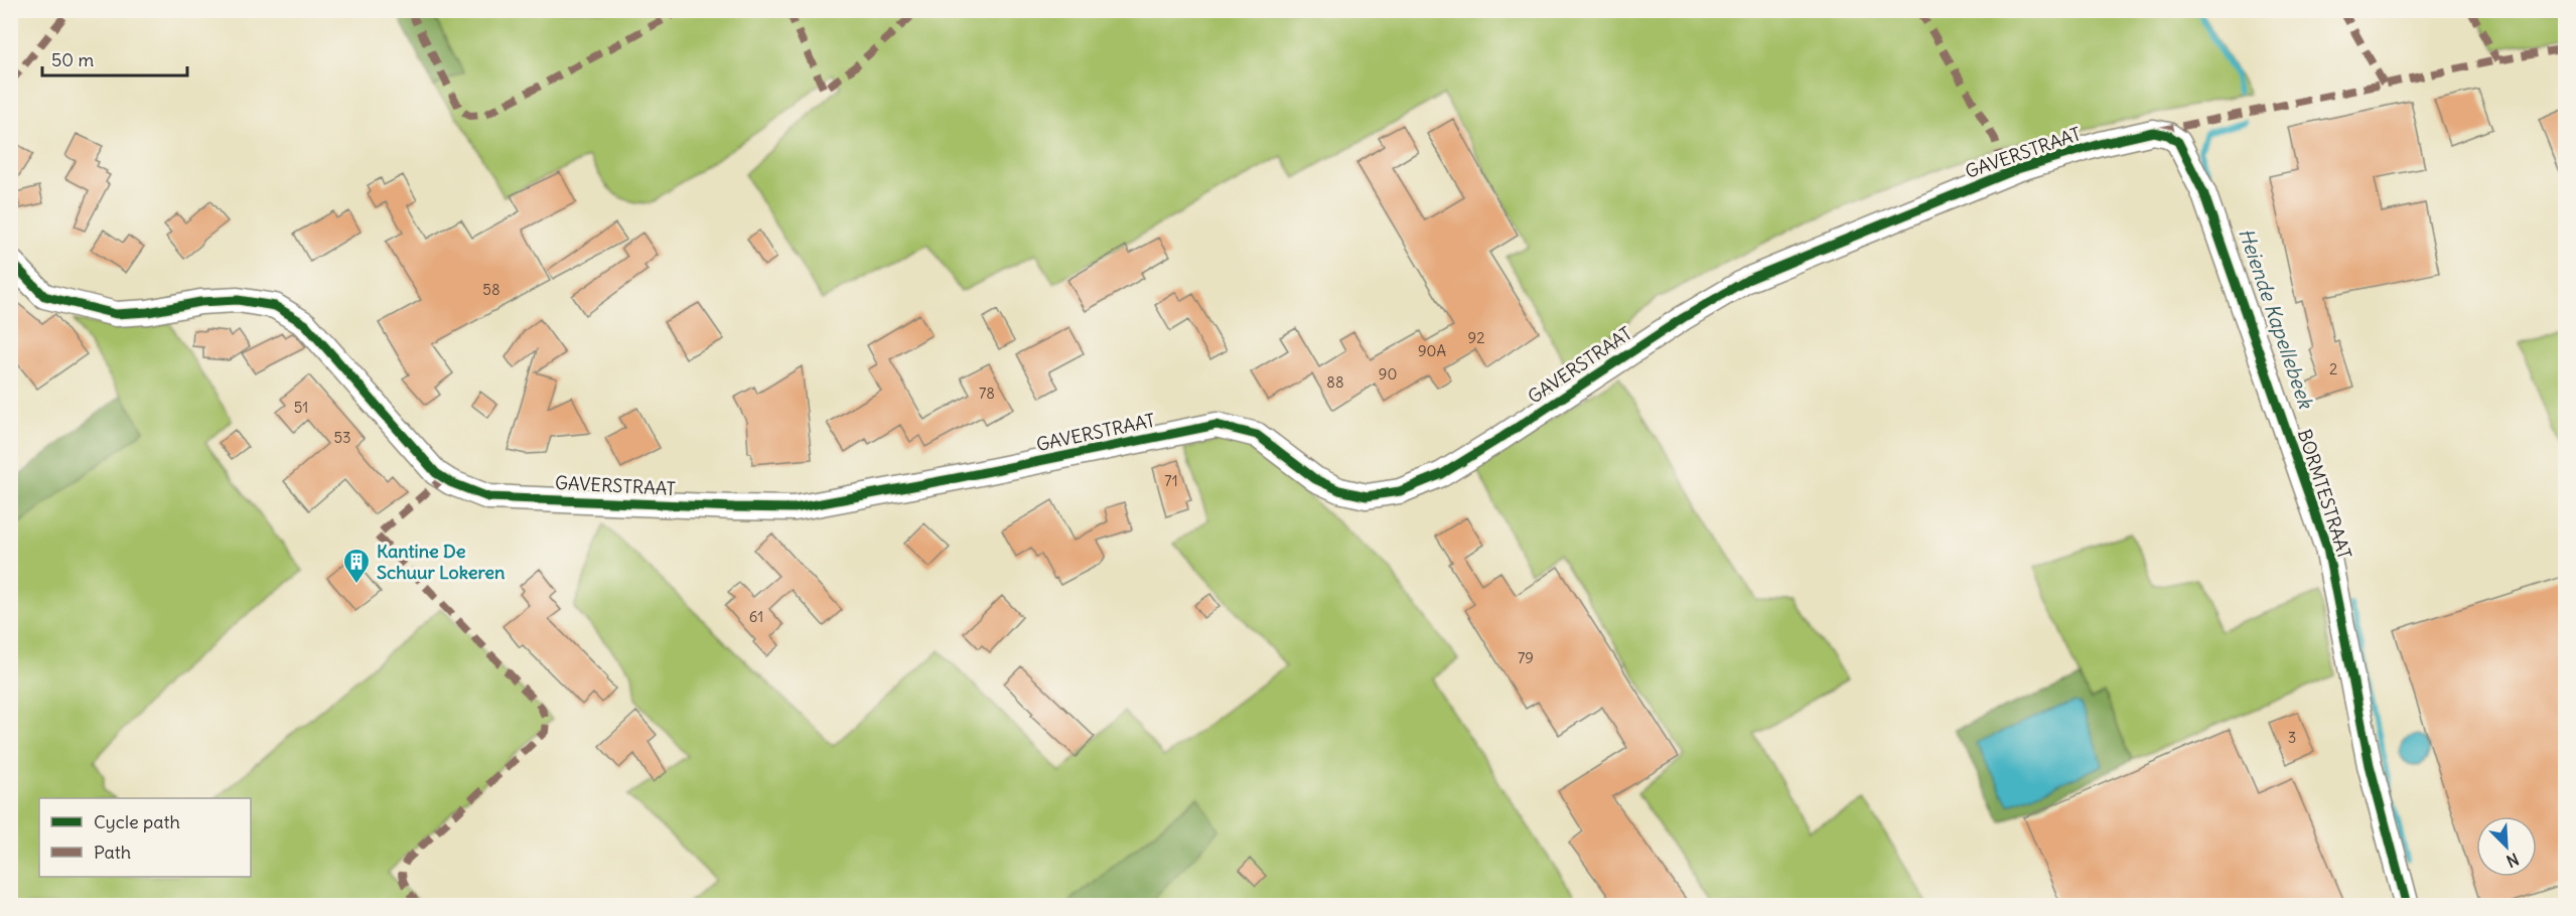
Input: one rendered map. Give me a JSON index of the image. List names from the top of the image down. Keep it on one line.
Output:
{"streets":{"street":["GAVERSTRAAT","BORMTESTRAAT"]},"crossings":[["GAVERSTRAAT","BORMTESTRAAT"]],"water":["Heiende Kapellebeek"],"places":{"building":["Kantine De Schuur Lokeren"]},"house_numbers":["58","92","90A","2","90","88","78","51","53","71","61","79","3"],"legend":["Cycle path","Path"],"scale_bar":"50 m","north":"bottom right"}
